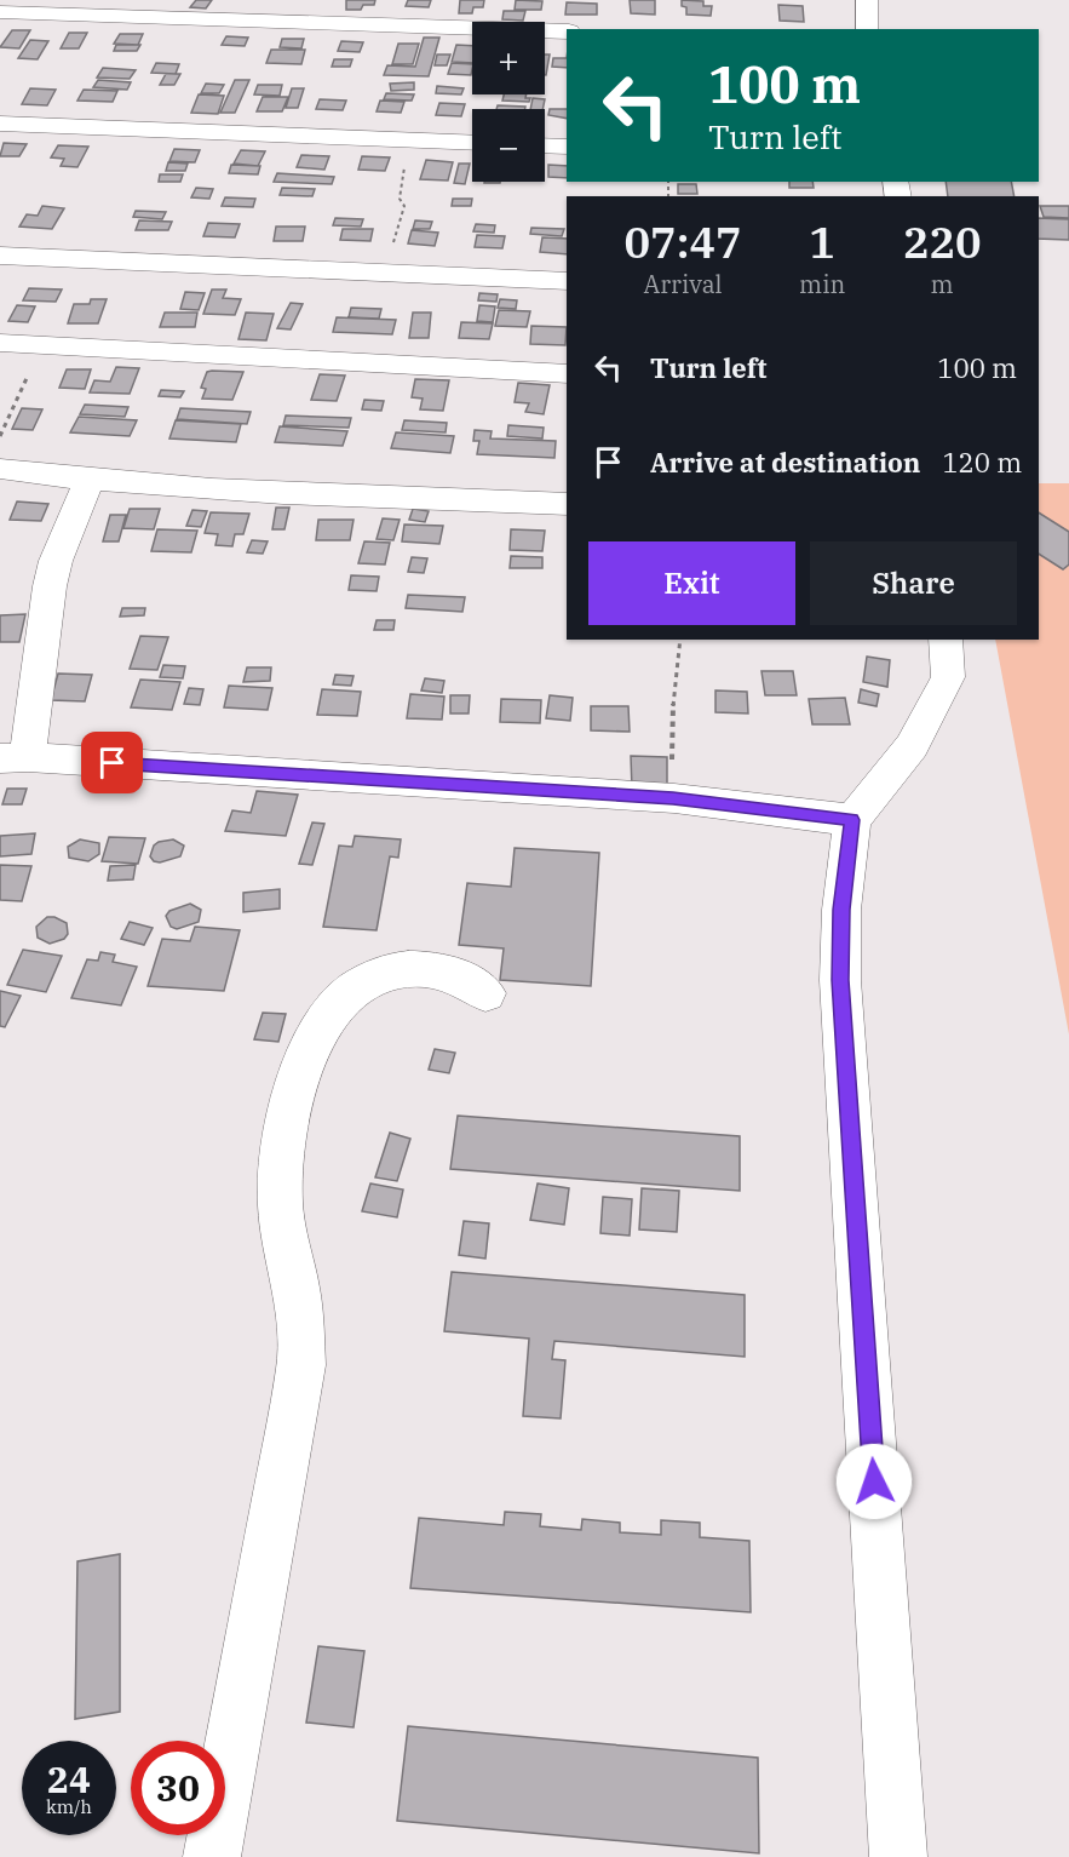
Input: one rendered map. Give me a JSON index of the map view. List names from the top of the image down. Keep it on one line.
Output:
{"page":{"map_buttons":["+","−"],"turn":["100 m","Turn left"],"eta":["07:47","Arrival","1","min","220","m"],"list":[{"name":"Turn left","value":"100 m"},{"name":"Arrive at destination","value":"120 m"}],"buttons":["Exit","Share"],"speed":"24 km/h","limit":"30"}}
